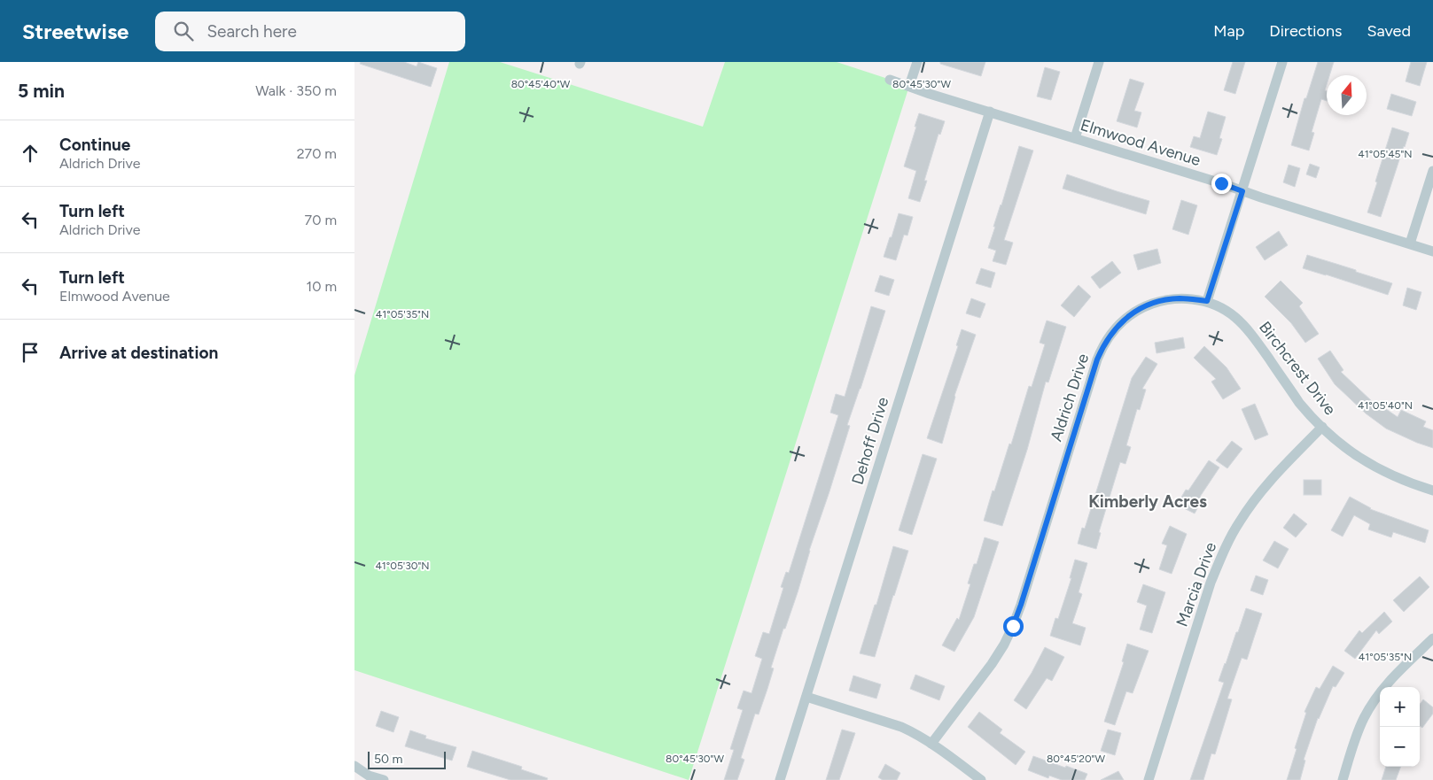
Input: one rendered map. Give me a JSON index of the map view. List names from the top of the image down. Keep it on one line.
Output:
{"streets":{"street":["Elmwood Avenue","Birchcrest Drive","Aldrich Drive","Dehoff Drive","Marcia Drive"]},"crossings":[["Elmwood Avenue","Dehoff Drive"],["Birchcrest Drive","Aldrich Drive"],["Birchcrest Drive","Marcia Drive"]],"districts":["Kimberly Acres"],"scale_bar":"50 m","north":"top","page":{"header":"Streetwise","search":"Search here","nav":["Map","Directions","Saved"],"heading":["5 min","Walk · 350 m"],"list":[["Continue","Aldrich Drive","270 m"],["Turn left","Aldrich Drive","70 m"],["Turn left","Elmwood Avenue","10 m"],"Arrive at destination"],"map_buttons":["+","−"],"scale":"50 m"},"coordinates":["80°45'40\"W","80°45'30\"W","41°05'45\"N","41°05'35\"N","41°05'40\"N","41°05'30\"N","80°45'20\"W"]}
